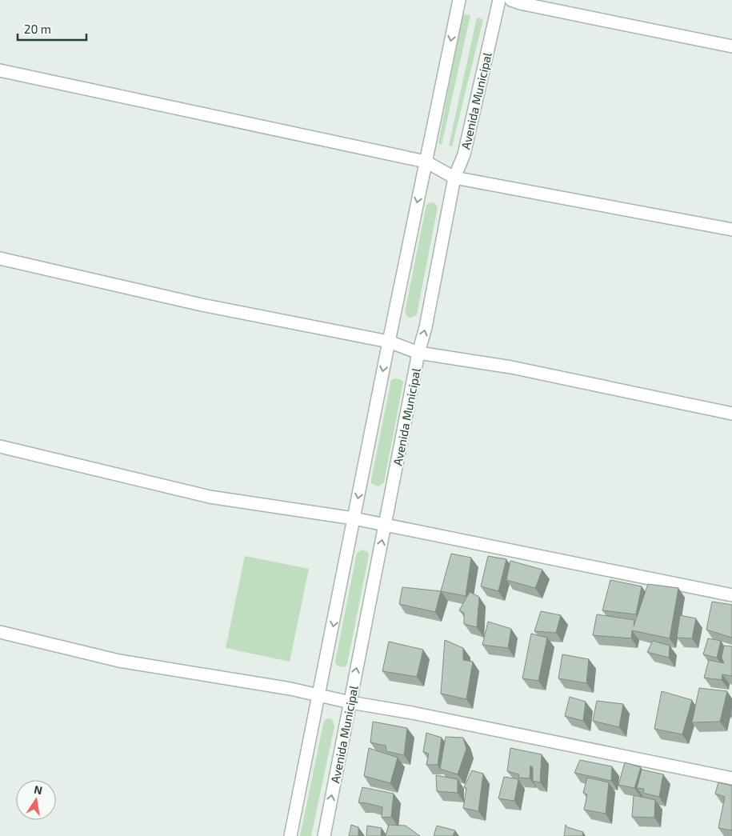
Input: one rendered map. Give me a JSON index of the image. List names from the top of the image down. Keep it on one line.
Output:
{"streets":{"street":["Avenida Municipal"]},"scale_bar":"20 m","north":"top"}
